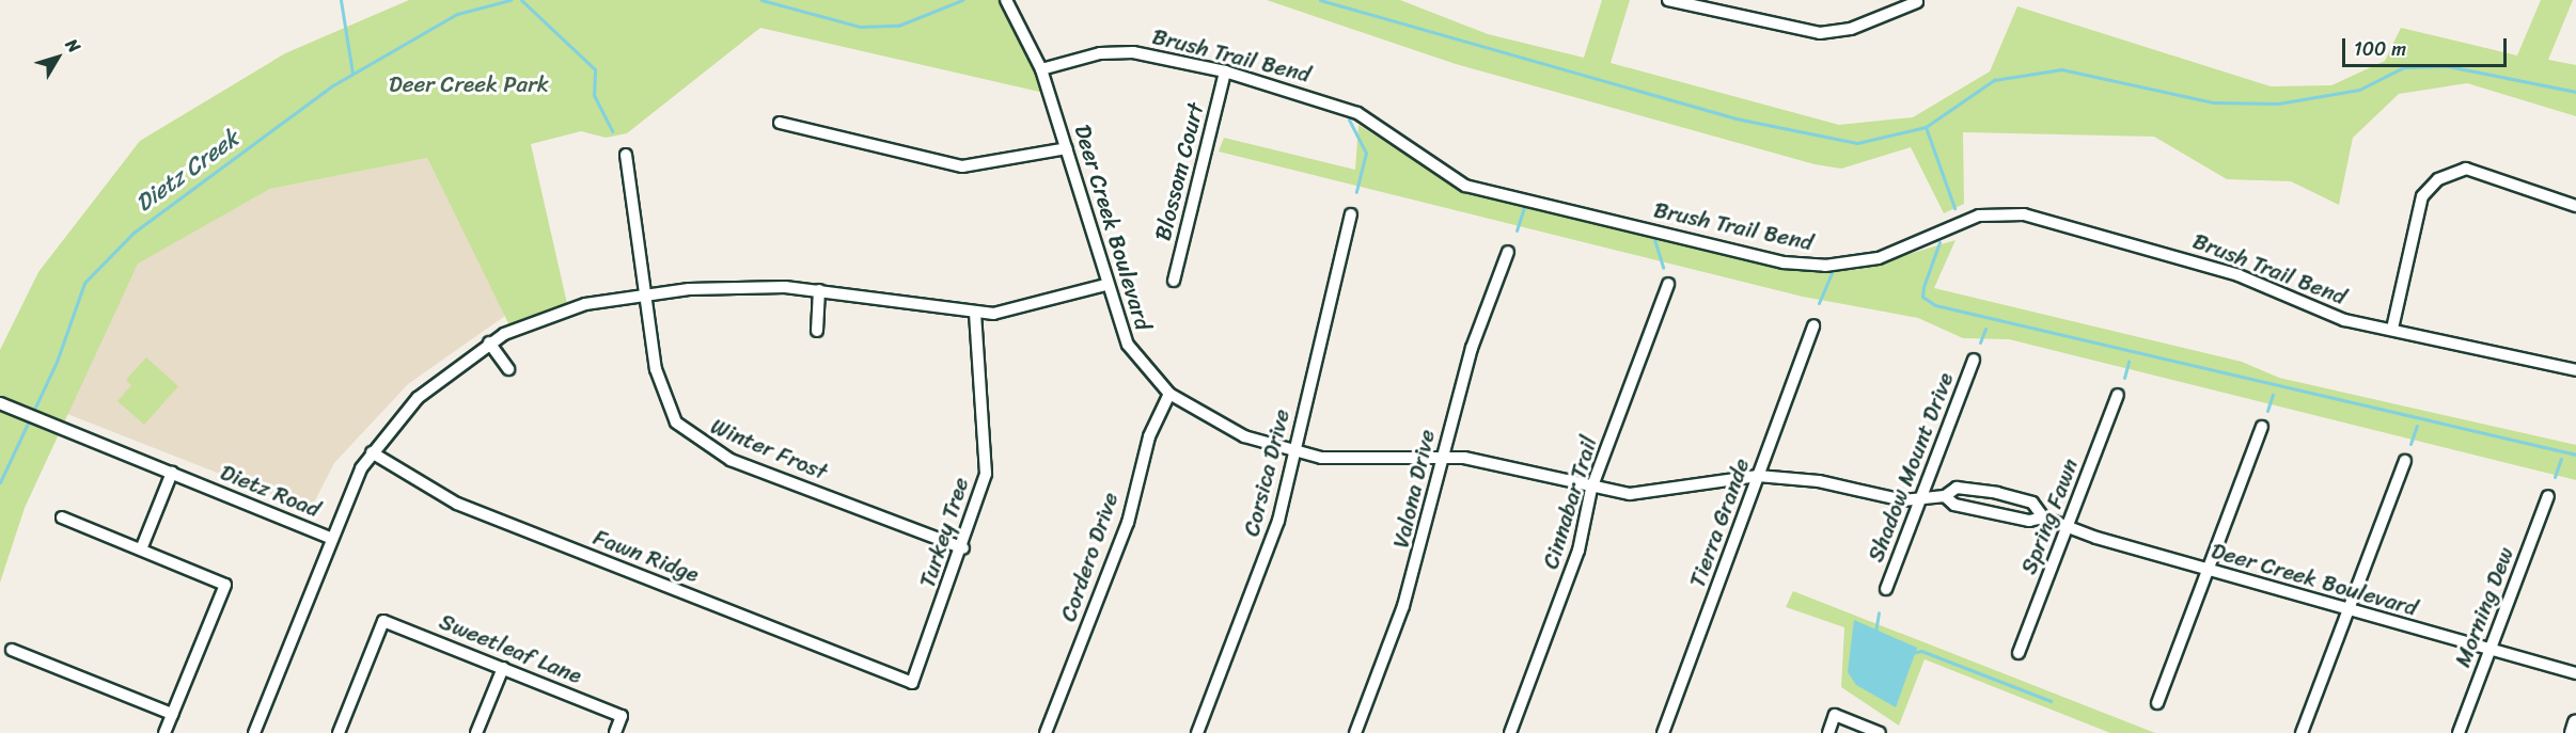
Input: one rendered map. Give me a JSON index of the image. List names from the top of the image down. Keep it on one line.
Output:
{"streets":{"street":["Brush Trail Bend","Blossom Court","Deer Creek Boulevard","Winter Frost","Shadow Mount Drive","Corsica Drive","Valona Drive","Dietz Road","Cinnabar Trail","Spring Fawn","Tierra Grande","Turkey Tree","Fawn Ridge","Cordero Drive","Morning Dew","Sweetleaf Lane"]},"crossings":[["Brush Trail Bend","Blossom Court"],["Brush Trail Bend","Deer Creek Boulevard"],["Deer Creek Boulevard","Shadow Mount Drive"],["Deer Creek Boulevard","Corsica Drive"],["Deer Creek Boulevard","Valona Drive"],["Deer Creek Boulevard","Cinnabar Trail"],["Deer Creek Boulevard","Spring Fawn"],["Deer Creek Boulevard","Tierra Grande"],["Deer Creek Boulevard","Cordero Drive"],["Deer Creek Boulevard","Morning Dew"],["Winter Frost","Turkey Tree"],["Turkey Tree","Fawn Ridge"]],"water":["Dietz Creek"],"parks":["Deer Creek Park"],"scale_bar":"100 m","north":"top right"}
